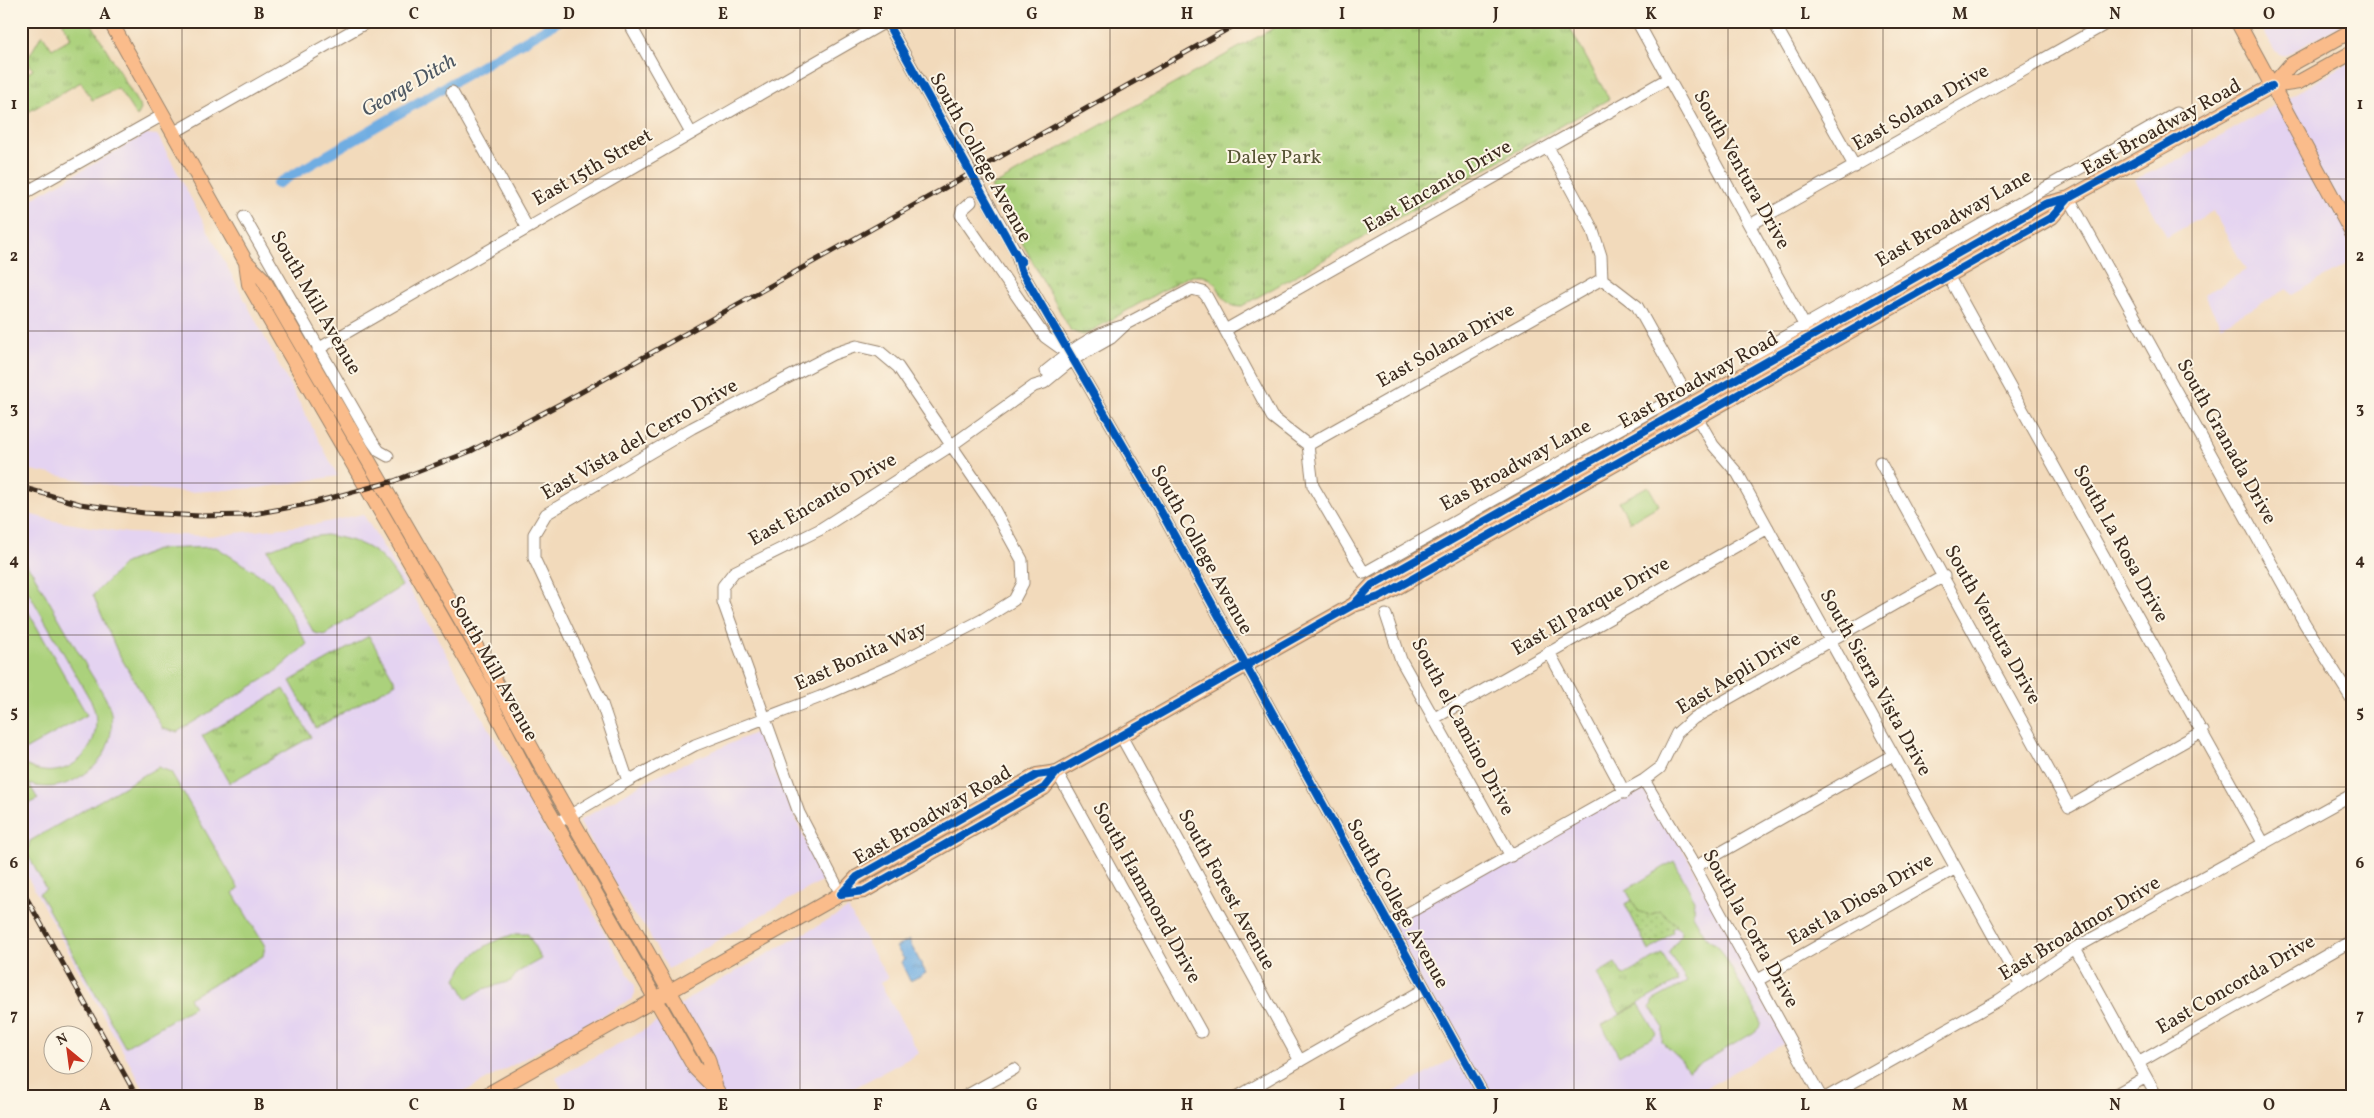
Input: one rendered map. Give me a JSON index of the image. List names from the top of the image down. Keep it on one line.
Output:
{"streets":{"main road":["East Broadway Road","South Mill Avenue"],"street":["East Solana Drive","South College Avenue","East 15th Street","South Ventura Drive","East Encanto Drive","East Broadway Lane","East Vista del Cerro Drive","South Granada Drive","Eas Broadway Lane","South La Rosa Drive","East El Parque Drive","East Bonita Way","East Aepli Drive","South Sierra Vista Drive","South el Camino Drive","South Forest Avenue","South Hammond Drive","East la Diosa Drive","South la Corta Drive","East Broadmor Drive","East Concorda Drive"]},"crossings":[["East Solana Drive","South Ventura Drive"],["East Solana Drive","Eas Broadway Lane"],["East Solana Drive","South Sierra Vista Drive"],["East Broadway Road","South College Avenue"],["East Broadway Road","South Ventura Drive"],["East Broadway Road","East Encanto Drive"],["East Broadway Road","East Broadway Lane"],["East Broadway Road","South Mill Avenue"],["East Broadway Road","South Granada Drive"],["East Broadway Road","Eas Broadway Lane"],["East Broadway Road","South La Rosa Drive"],["East Broadway Road","South Sierra Vista Drive"],["East Broadway Road","South Forest Avenue"],["East Broadway Road","South Hammond Drive"],["South College Avenue","East 15th Street"],["South College Avenue","East Encanto Drive"],["South College Avenue","East Aepli Drive"],["East 15th Street","South Mill Avenue"],["South Ventura Drive","East Encanto Drive"],["South Ventura Drive","East Broadway Lane"],["South Ventura Drive","South La Rosa Drive"],["South Ventura Drive","East Aepli Drive"],["East Encanto Drive","East Vista del Cerro Drive"],["East Encanto Drive","East Bonita Way"],["South Mill Avenue","East Bonita Way"],["East Vista del Cerro Drive","East Bonita Way"],["Eas Broadway Lane","South Sierra Vista Drive"],["South La Rosa Drive","East Broadmor Drive"],["East El Parque Drive","South Sierra Vista Drive"],["East El Parque Drive","South el Camino Drive"],["East Aepli Drive","South Sierra Vista Drive"],["East Aepli Drive","South el Camino Drive"],["East Aepli Drive","South la Corta Drive"],["South Sierra Vista Drive","East la Diosa Drive"],["South Sierra Vista Drive","East Broadmor Drive"],["East la Diosa Drive","South la Corta Drive"]],"water":["George Ditch"],"parks":["Daley Park"],"north":"top left","grid":{"columns":["A","B","C","D","E","F","G","H","I","J","K","L","M","N","O"],"rows":["1","2","3","4","5","6","7"]}}
